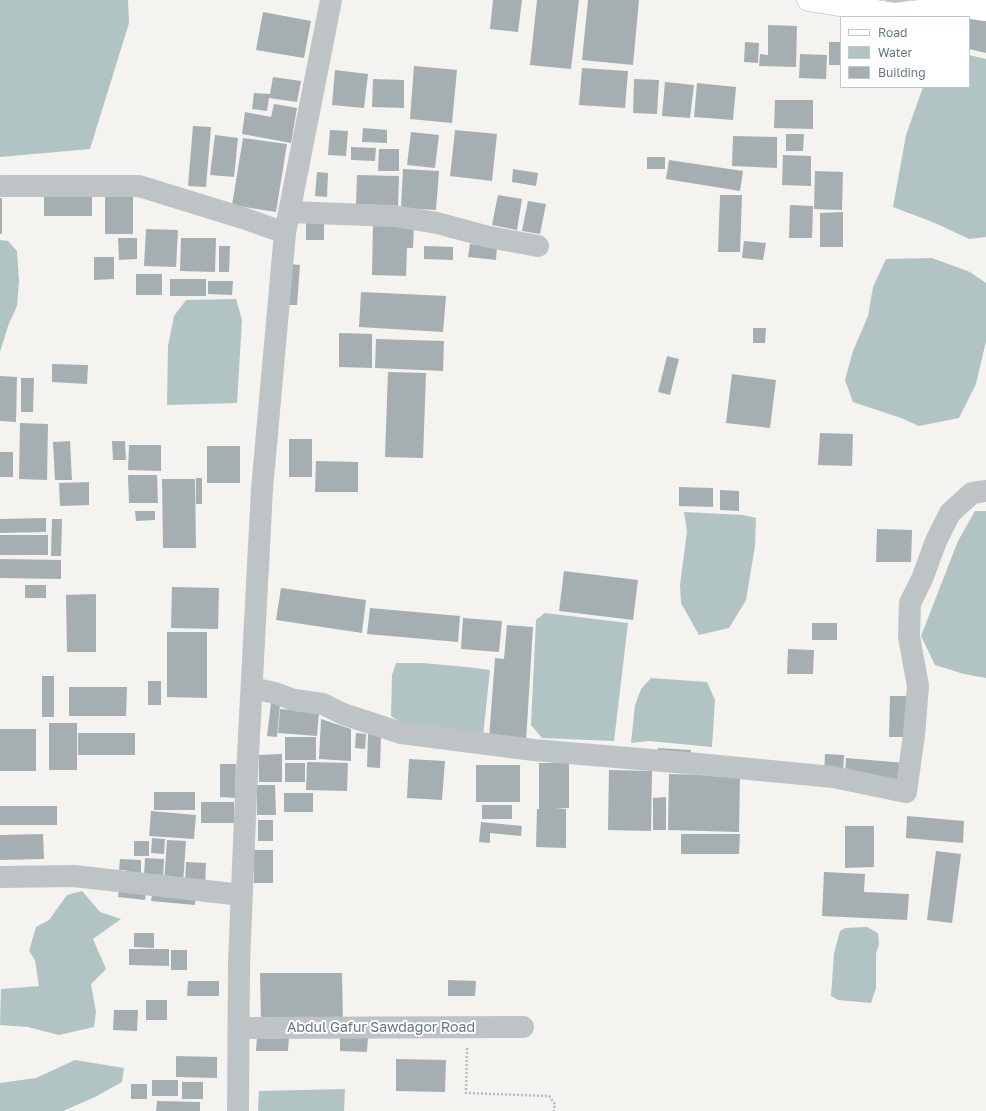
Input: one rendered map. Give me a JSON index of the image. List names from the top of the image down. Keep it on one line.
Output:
{"streets":{"street":["Abdul Gafur Sawdagor Road"]},"legend":["Road","Water","Building"]}
